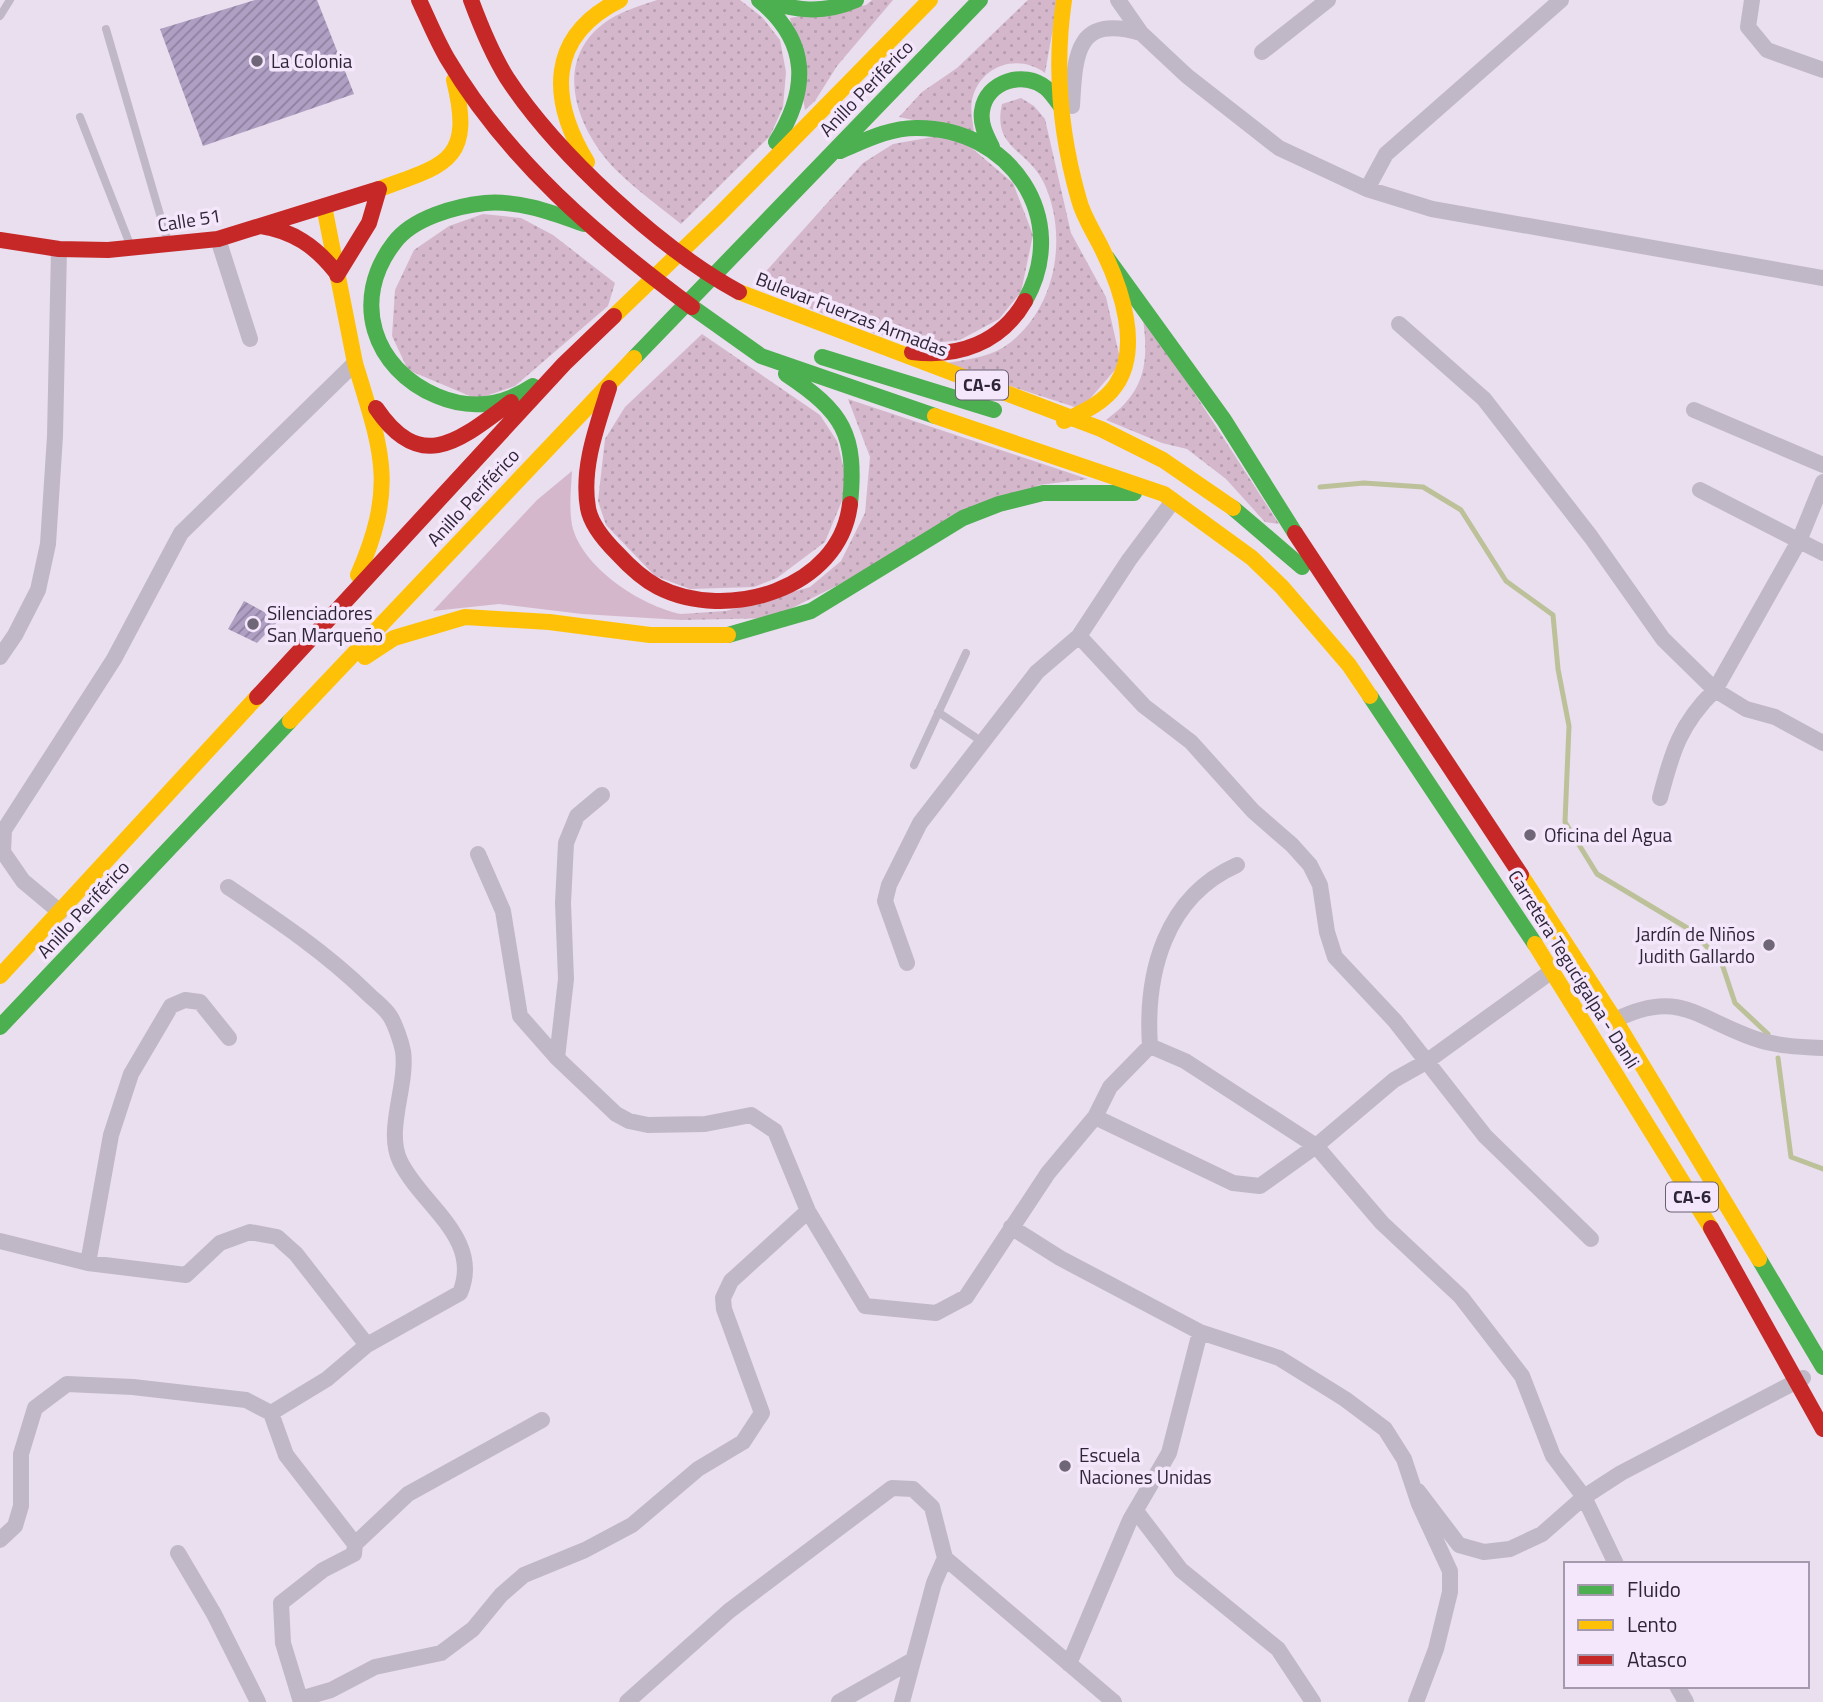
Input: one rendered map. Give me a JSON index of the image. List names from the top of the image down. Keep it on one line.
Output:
{"streets":{"main road":["Anillo Periférico","Calle 51","Bulevar Fuerzas Armadas","CA-6","Carretera Tegucigalpa - Danli"]},"crossings":[["Calle 51","CA-6"],["Bulevar Fuerzas Armadas","Carretera Tegucigalpa - Danli"],["CA-6","Carretera Tegucigalpa - Danli"]],"places":["La Colonia","Silenciadores San Marqueño","Oficina del Agua","Jardín de Niños Judith Gallardo","Escuela Naciones Unidas"],"legend":["Fluido","Lento","Atasco"]}
